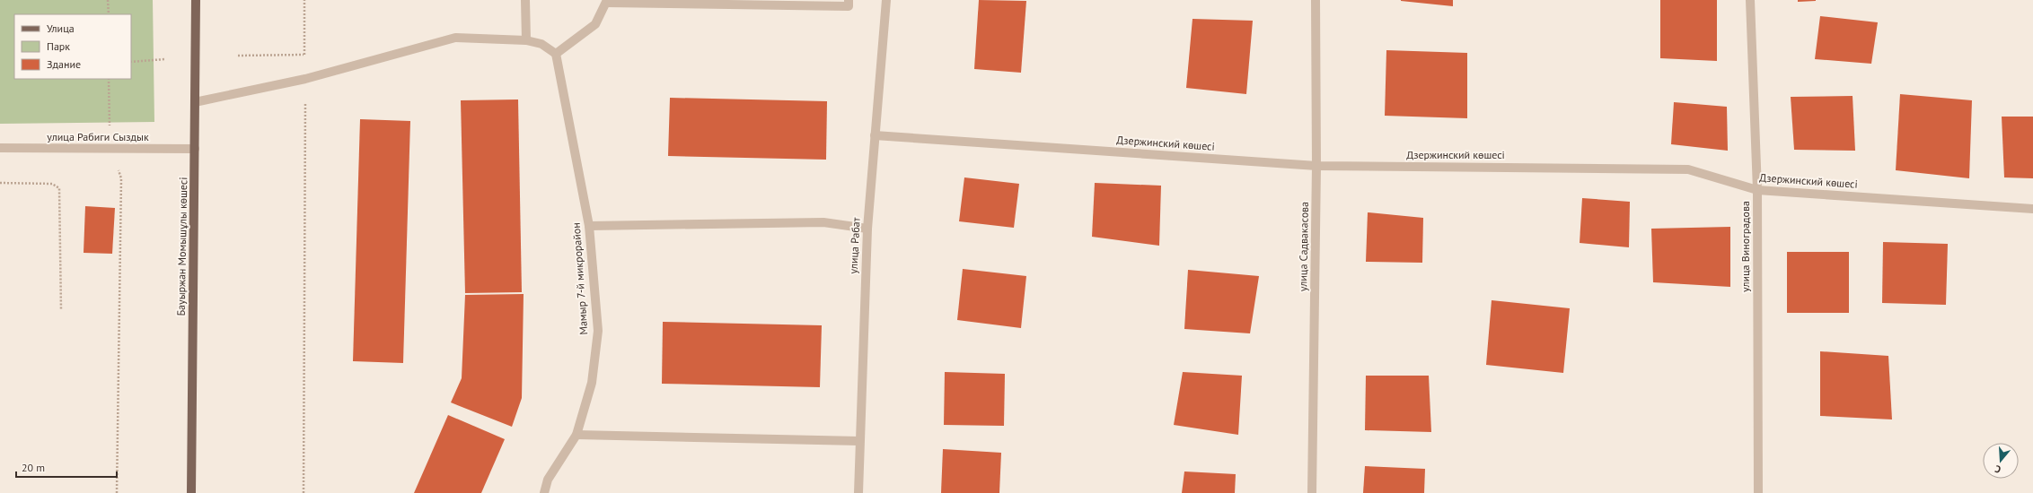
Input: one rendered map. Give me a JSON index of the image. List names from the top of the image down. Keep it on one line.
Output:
{"streets":{"main road":["Бауыржан Момышұлы көшесі"],"street":["улица Рабиги Сыздык","Дзержинский көшесі","улица Рабат","улица Садвакасова","улица Виноградова","Мамыр 7-й микрорайон"]},"crossings":[["улица Рабиги Сыздык","Бауыржан Момышұлы көшесі"],["Дзержинский көшесі","улица Рабат"],["Дзержинский көшесі","улица Садвакасова"],["Дзержинский көшесі","улица Виноградова"]],"legend":["Улица","Парк","Здание"],"scale_bar":"20 m","north":"bottom"}
